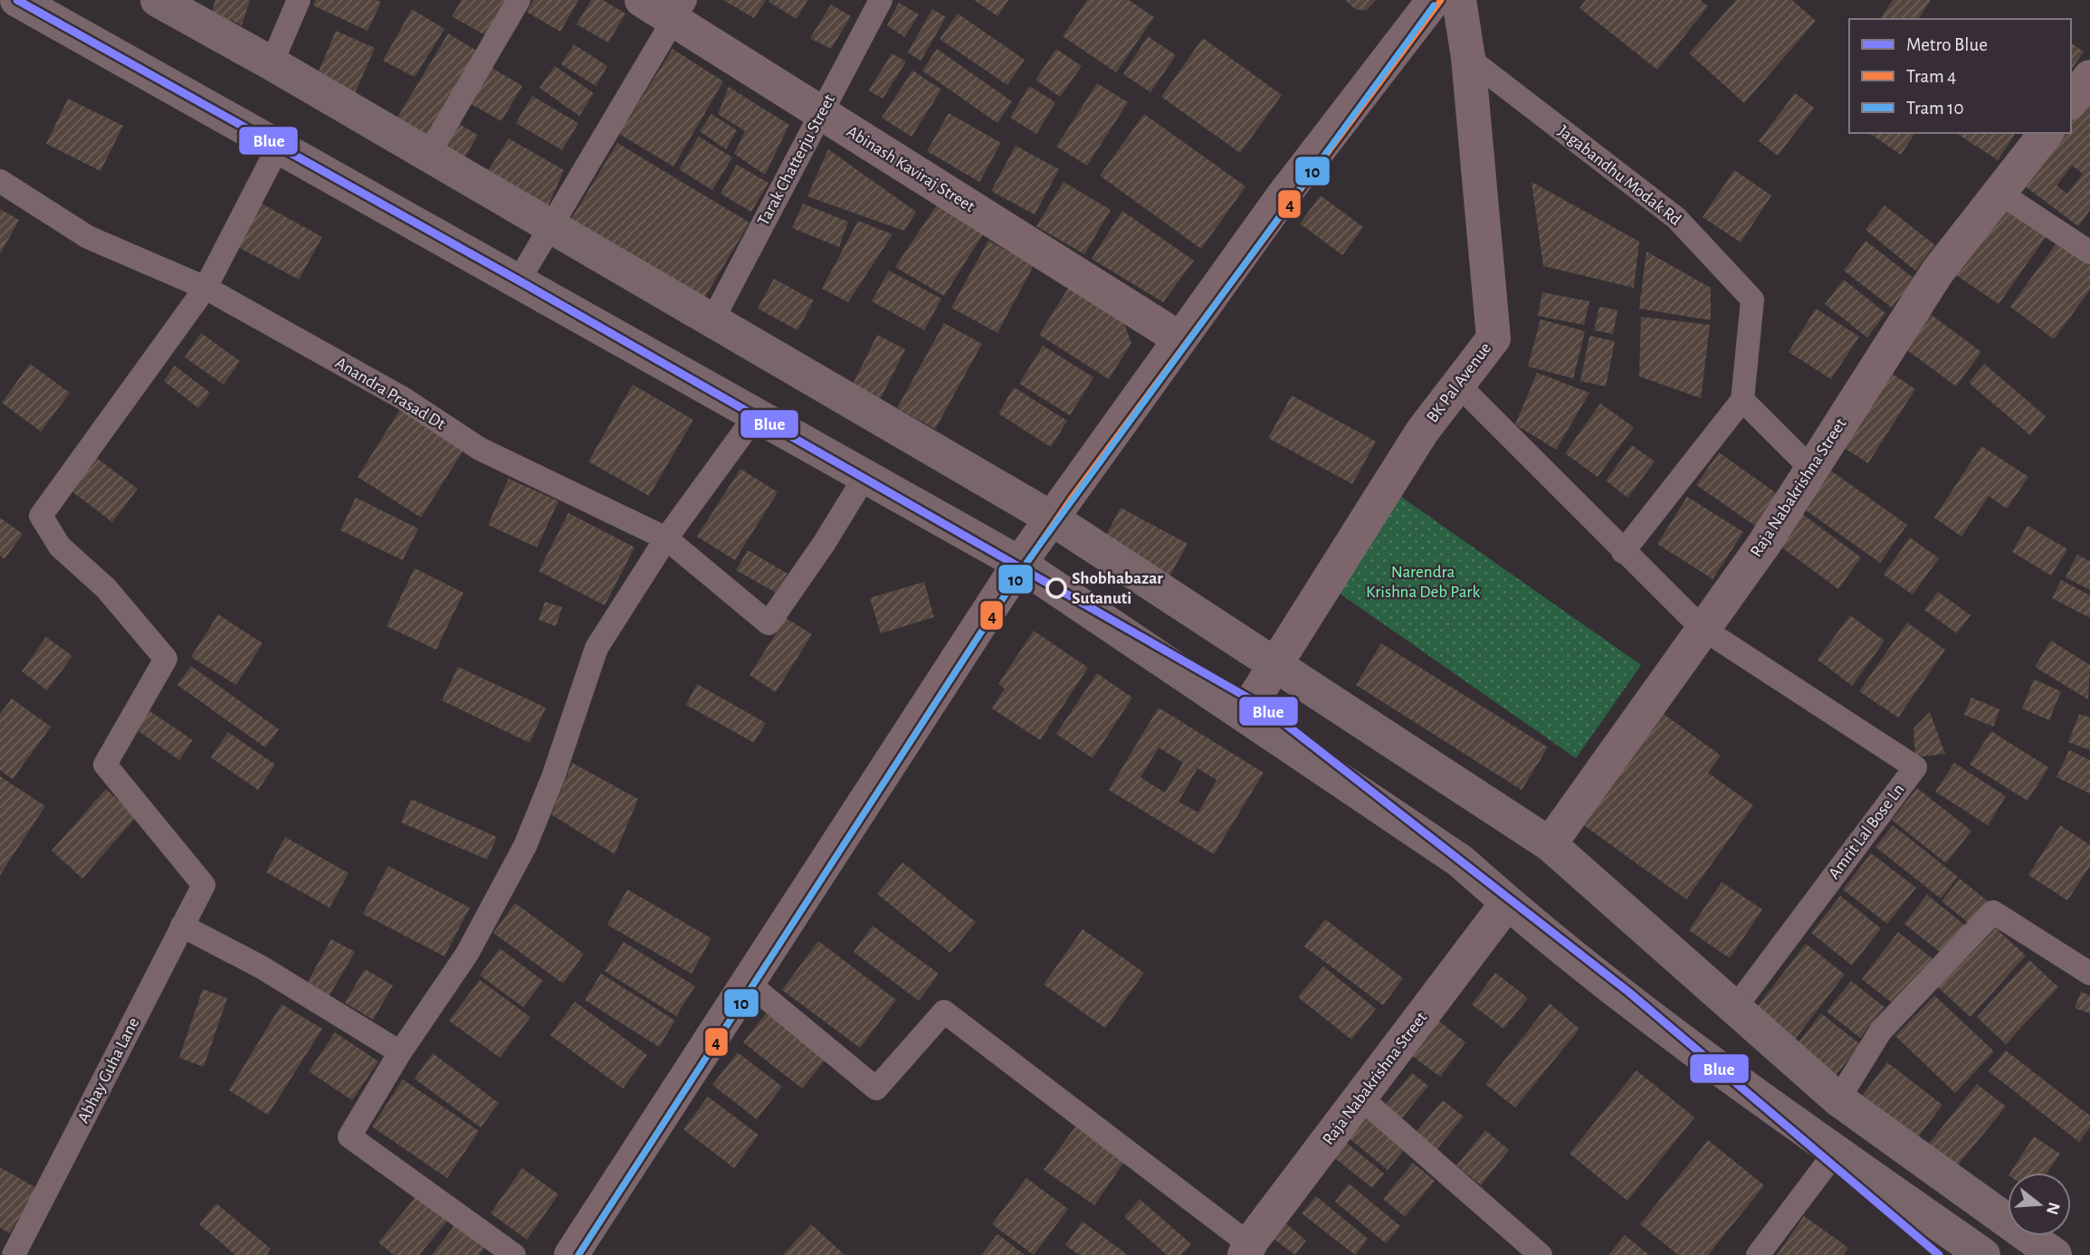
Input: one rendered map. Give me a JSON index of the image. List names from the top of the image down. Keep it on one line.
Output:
{"streets":{"main road":["Abinash Kaviraj Street","BK Pal Avenue","Raja Nabakrishna Street"],"street":["Tarak Chatterju Street","Jagabandhu Modak Rd","Anandra Prasad Dt","Amrit Lal Bose Ln","Abhay Guha Lane"]},"crossings":[["Tarak Chatterju Street","Abinash Kaviraj Street"],["Jagabandhu Modak Rd","BK Pal Avenue"],["Anandra Prasad Dt","Abhay Guha Lane"],["Raja Nabakrishna Street","Amrit Lal Bose Ln"]],"parks":["Narendra Krishna Deb Park"],"places":["Shobhabazar Sutanuti"],"lines":["metro line Blue","tram line 4","tram line 10"],"legend":["Metro Blue","Tram 4","Tram 10"],"north":"right"}
